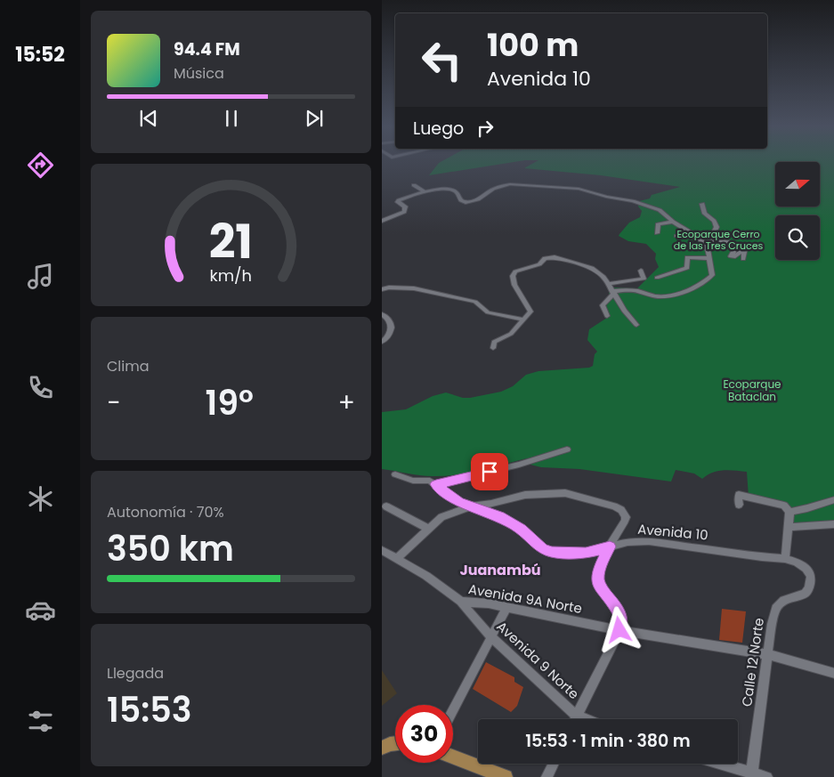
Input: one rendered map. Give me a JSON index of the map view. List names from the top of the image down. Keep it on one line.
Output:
{"streets":{"street":["Avenida 10","Avenida 9A Norte","Avenida 9 Norte","Calle 12 Norte"]},"crossings":[["Avenida 10","Calle 12 Norte"],["Avenida 9A Norte","Avenida 9 Norte"],["Avenida 9A Norte","Calle 12 Norte"]],"districts":["Juanambú"],"parks":["Ecoparque Cerro de las Tres Cruces","Ecoparque Bataclan"],"north":"right","page":{"tabs":"15:52","turn":["100 m","Avenida 10"],"song":["94.4 FM","Música"],"then":"Luego","tile":["Clima",["Autonomía · 70%","350 km"],["Llegada","15:53"]],"heat":["−","19°","+"],"limit":"30","trip":"15:53 · 1 min · 380 m","gauge":["21","km/h"]}}
